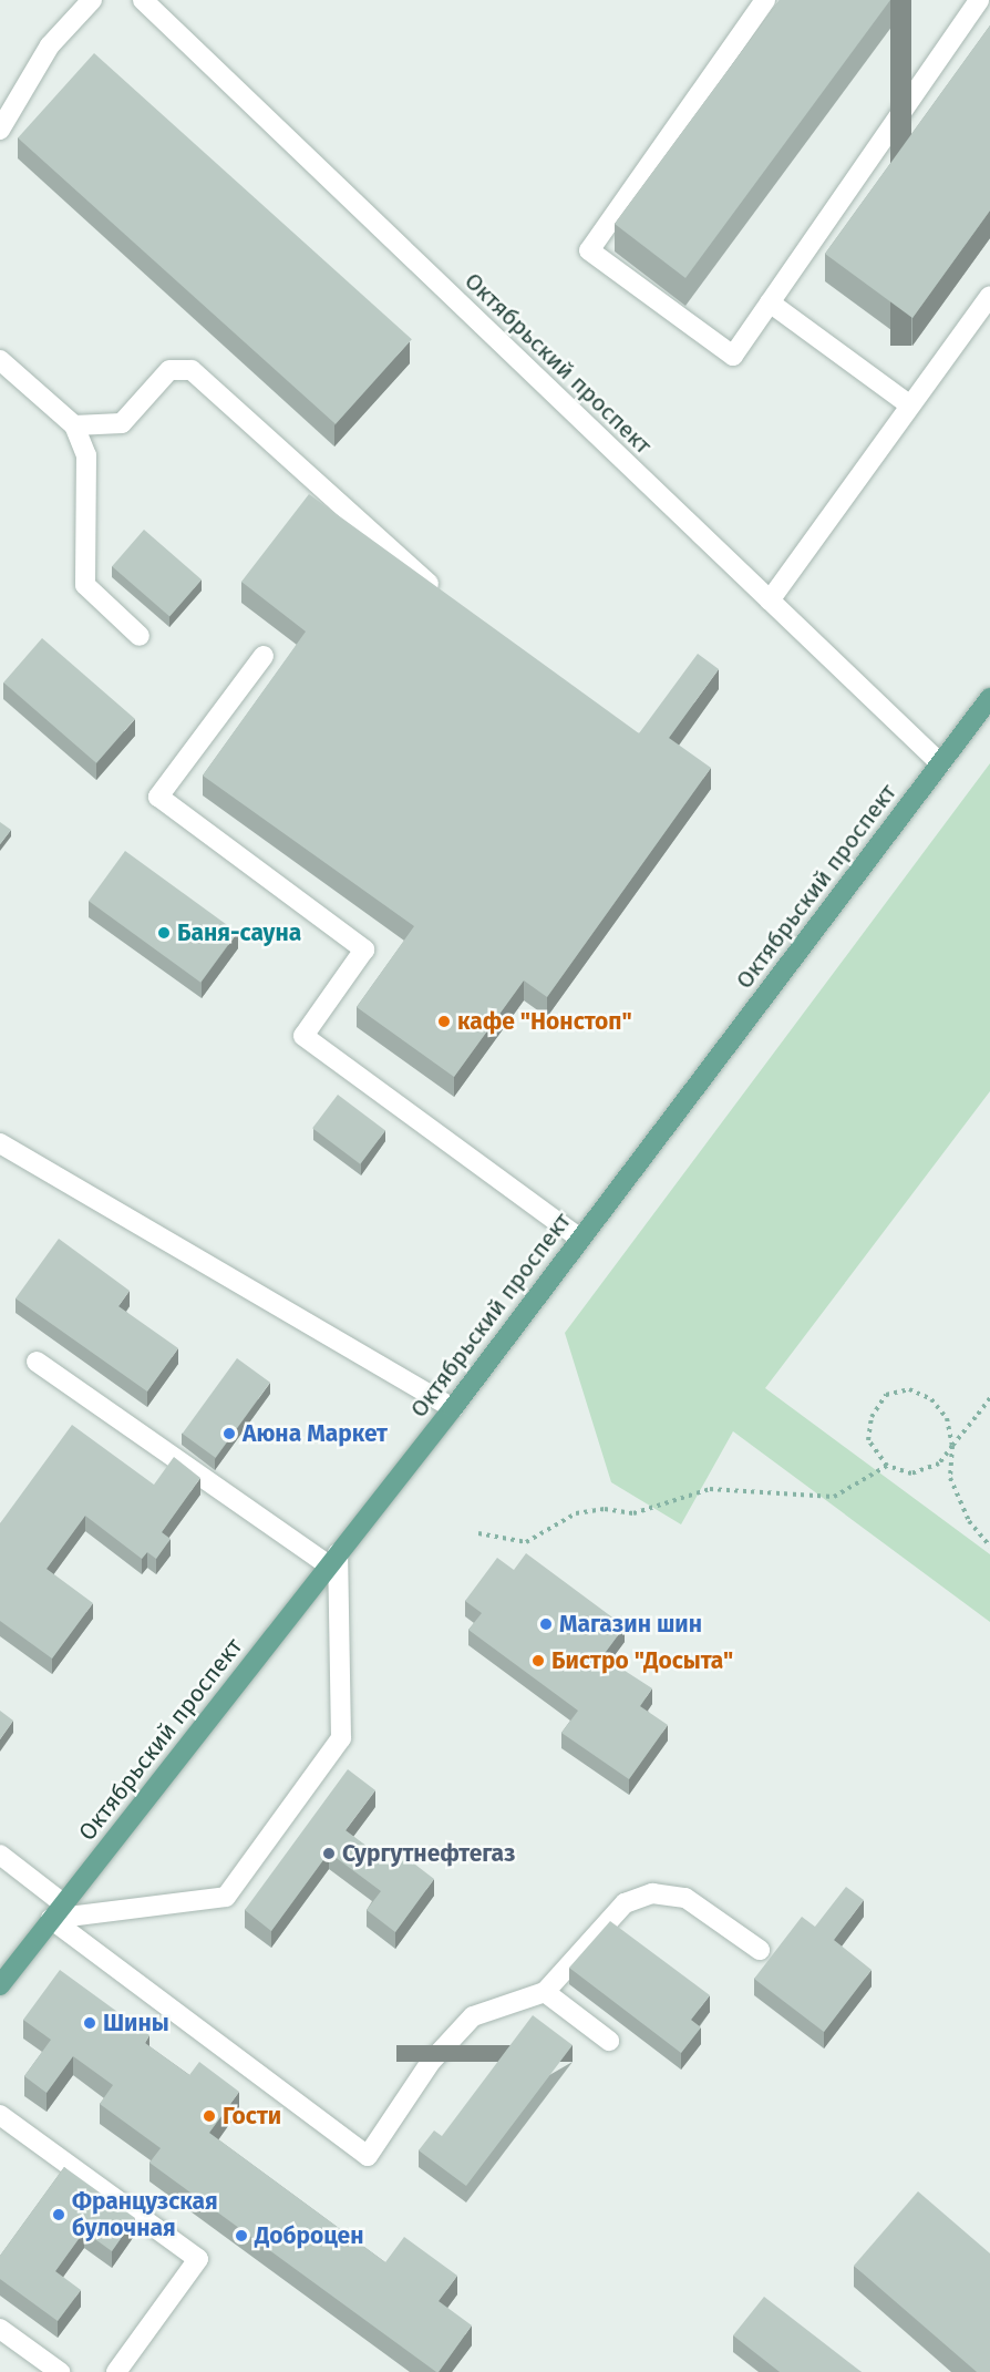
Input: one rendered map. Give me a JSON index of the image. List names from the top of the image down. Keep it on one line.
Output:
{"streets":{"main road":["Октябрьский проспект"]},"places":["Баня-сауна","кафе \"Нонстоп\"","Аюна Маркет","Магазин шин","Бистро \"Досыта\"","Сургутнефтегаз","Шины","Гости","Французская булочная","Доброцен"]}
